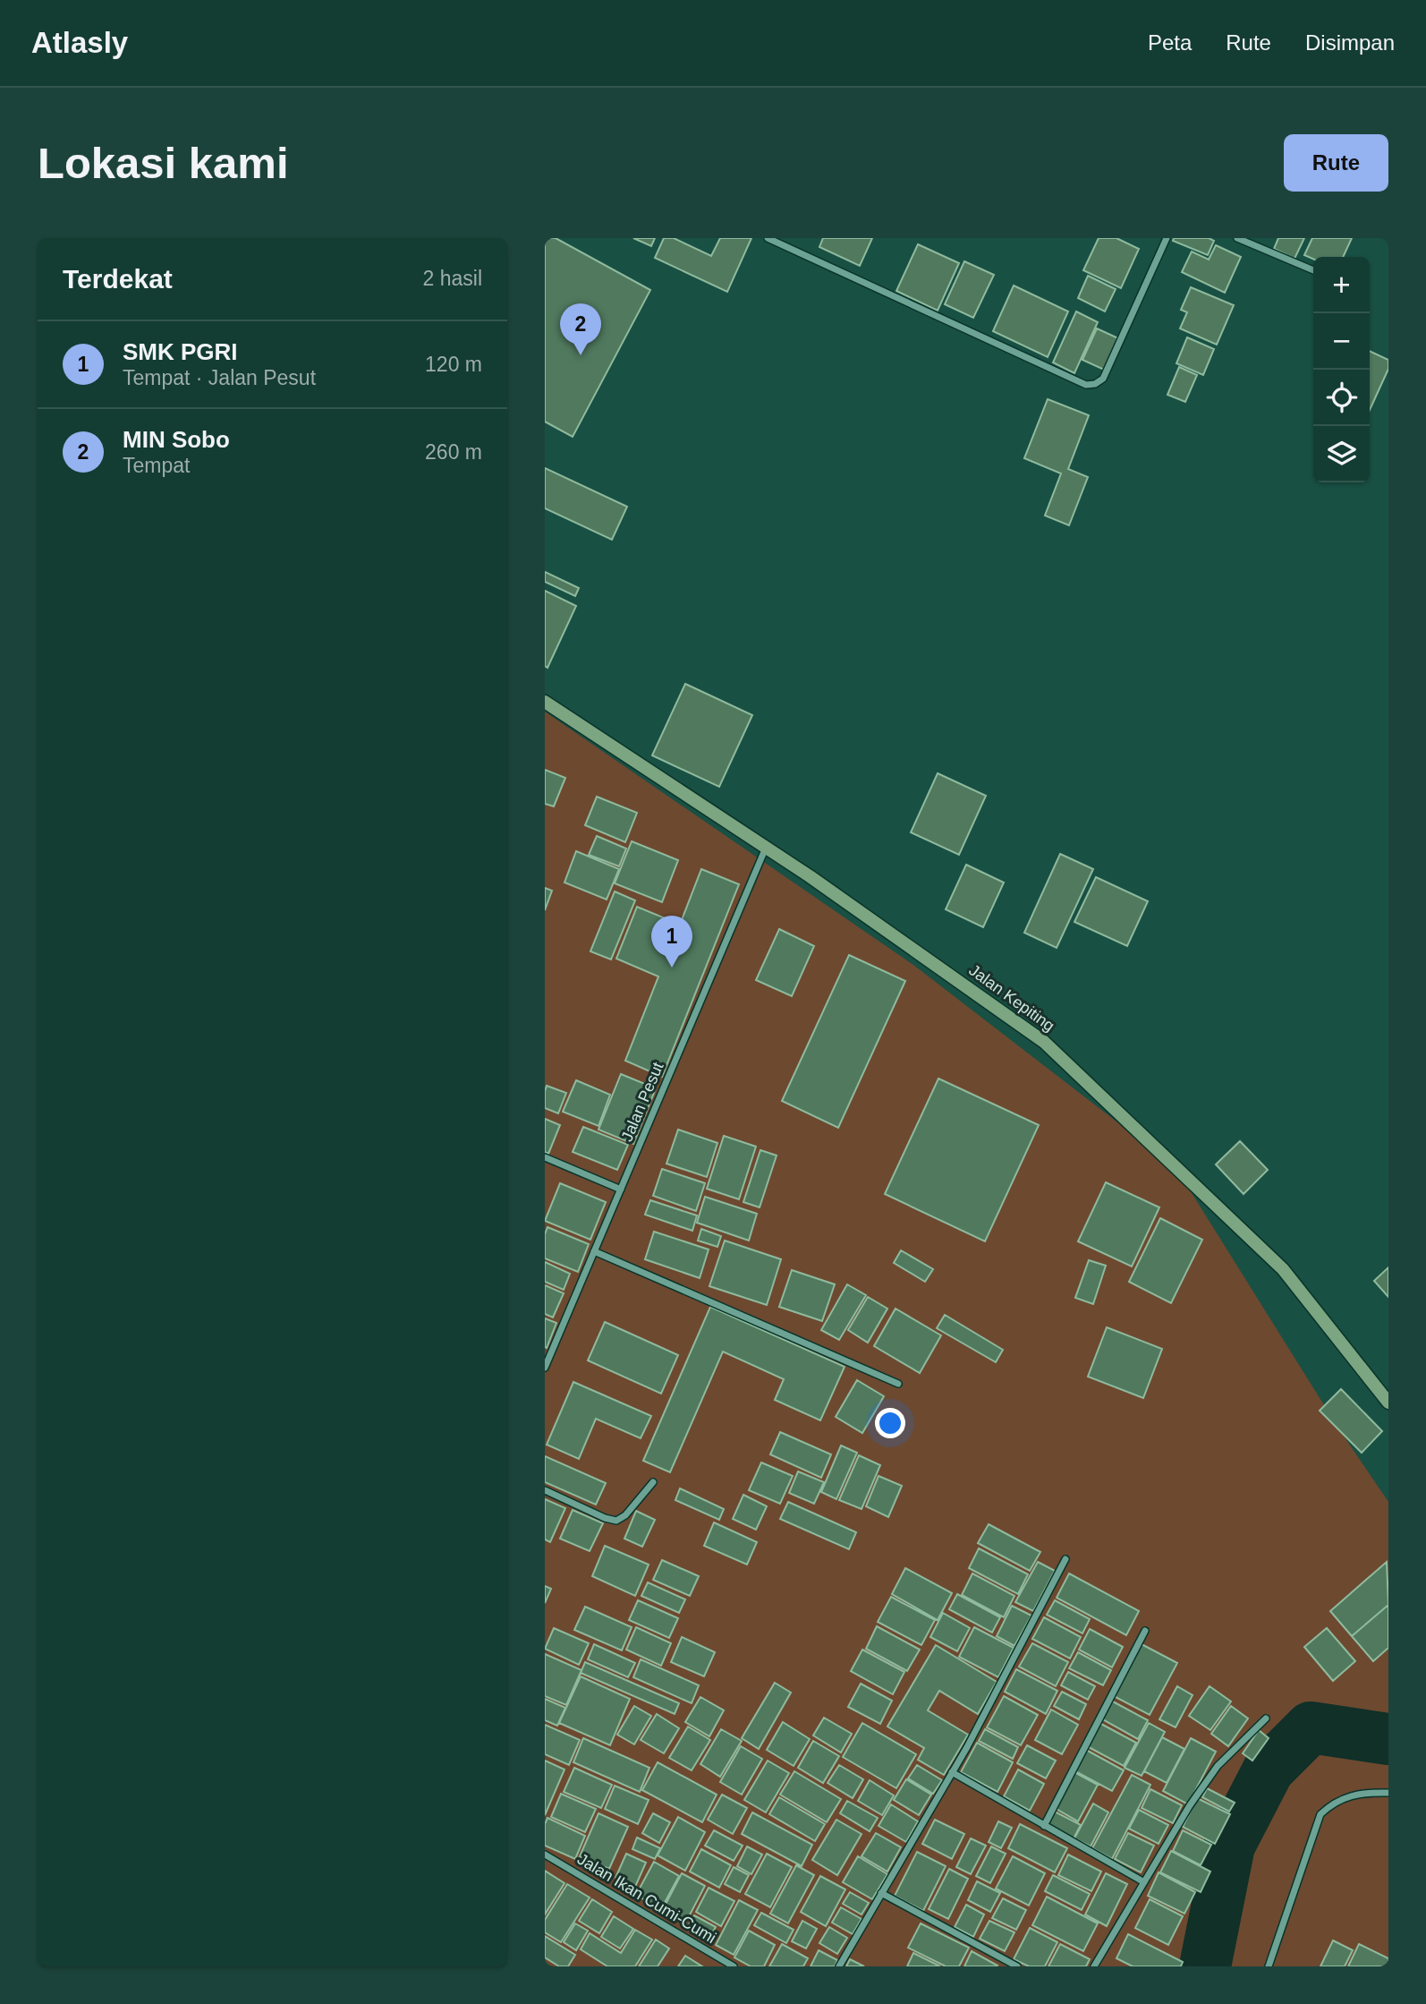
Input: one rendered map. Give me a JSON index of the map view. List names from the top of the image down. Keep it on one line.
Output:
{"streets":{"main road":["Jalan Kepiting"],"street":["Jalan Pesut","Jalan Ikan Cumi-Cumi"]},"crossings":[["Jalan Kepiting","Jalan Pesut"]],"page":{"header":"Atlasly","nav":["Peta","Rute","Disimpan"],"buttons":"Rute","title":"Lokasi kami","heading":["Terdekat","2 hasil"],"map_buttons":["+","−"],"pins":["2","1"],"list":[{"mark":"1","name":"SMK PGRI","note":"Tempat · Jalan Pesut","value":"120 m"},{"mark":"2","name":"MIN Sobo","note":"Tempat","value":"260 m"}]}}
